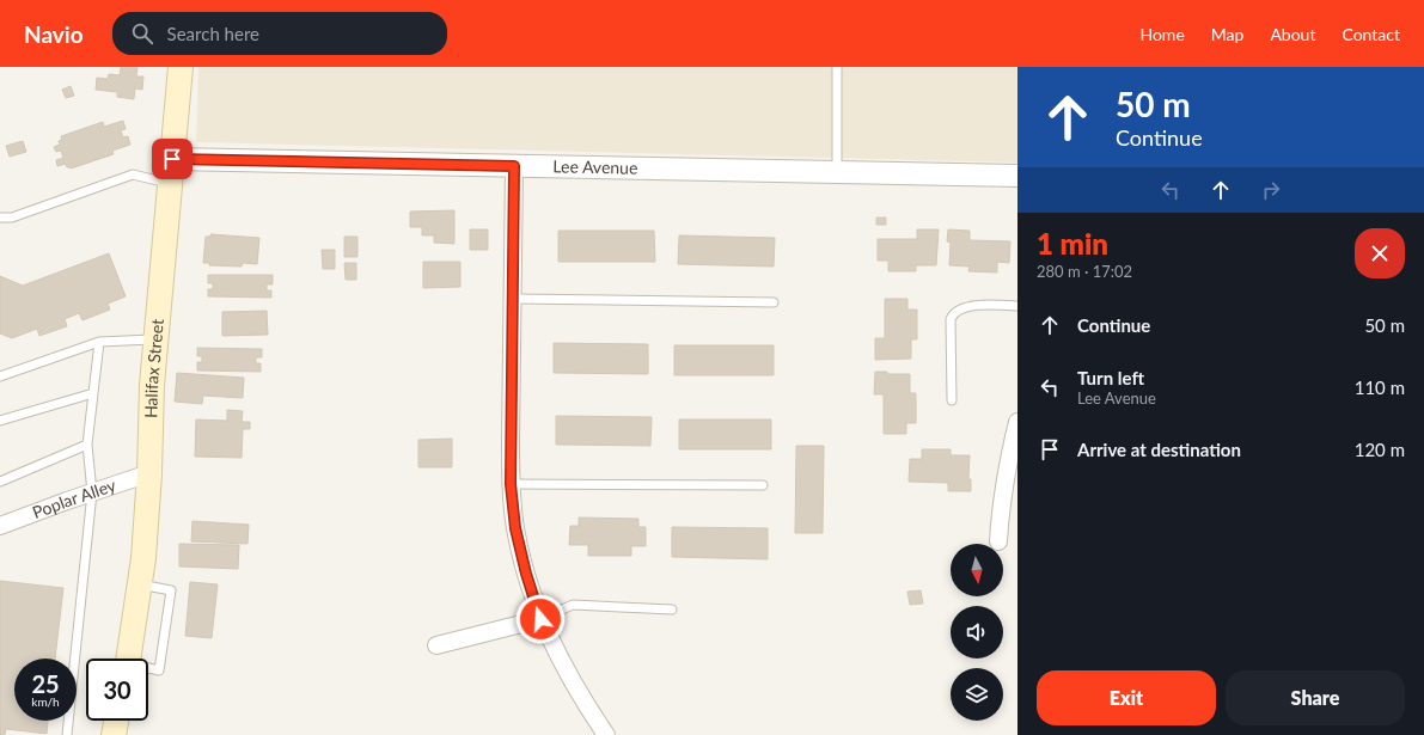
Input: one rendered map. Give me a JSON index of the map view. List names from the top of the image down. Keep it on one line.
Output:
{"streets":{"main road":["Halifax Street"],"street":["Lee Avenue","Poplar Alley"]},"crossings":[["Lee Avenue","Halifax Street"],["Halifax Street","Poplar Alley"]],"north":"bottom","page":{"header":"Navio","search":"Search here","nav":["Home","Map","About","Contact"],"turn":["50 m","Continue"],"heading":["1 min","280 m · 17:02"],"list":[{"name":"Continue","value":"50 m"},{"name":"Turn left","note":"Lee Avenue","value":"110 m"},{"name":"Arrive at destination","value":"120 m"}],"speed":"25 km/h","limit":"30","buttons":["Exit","Share"]}}
